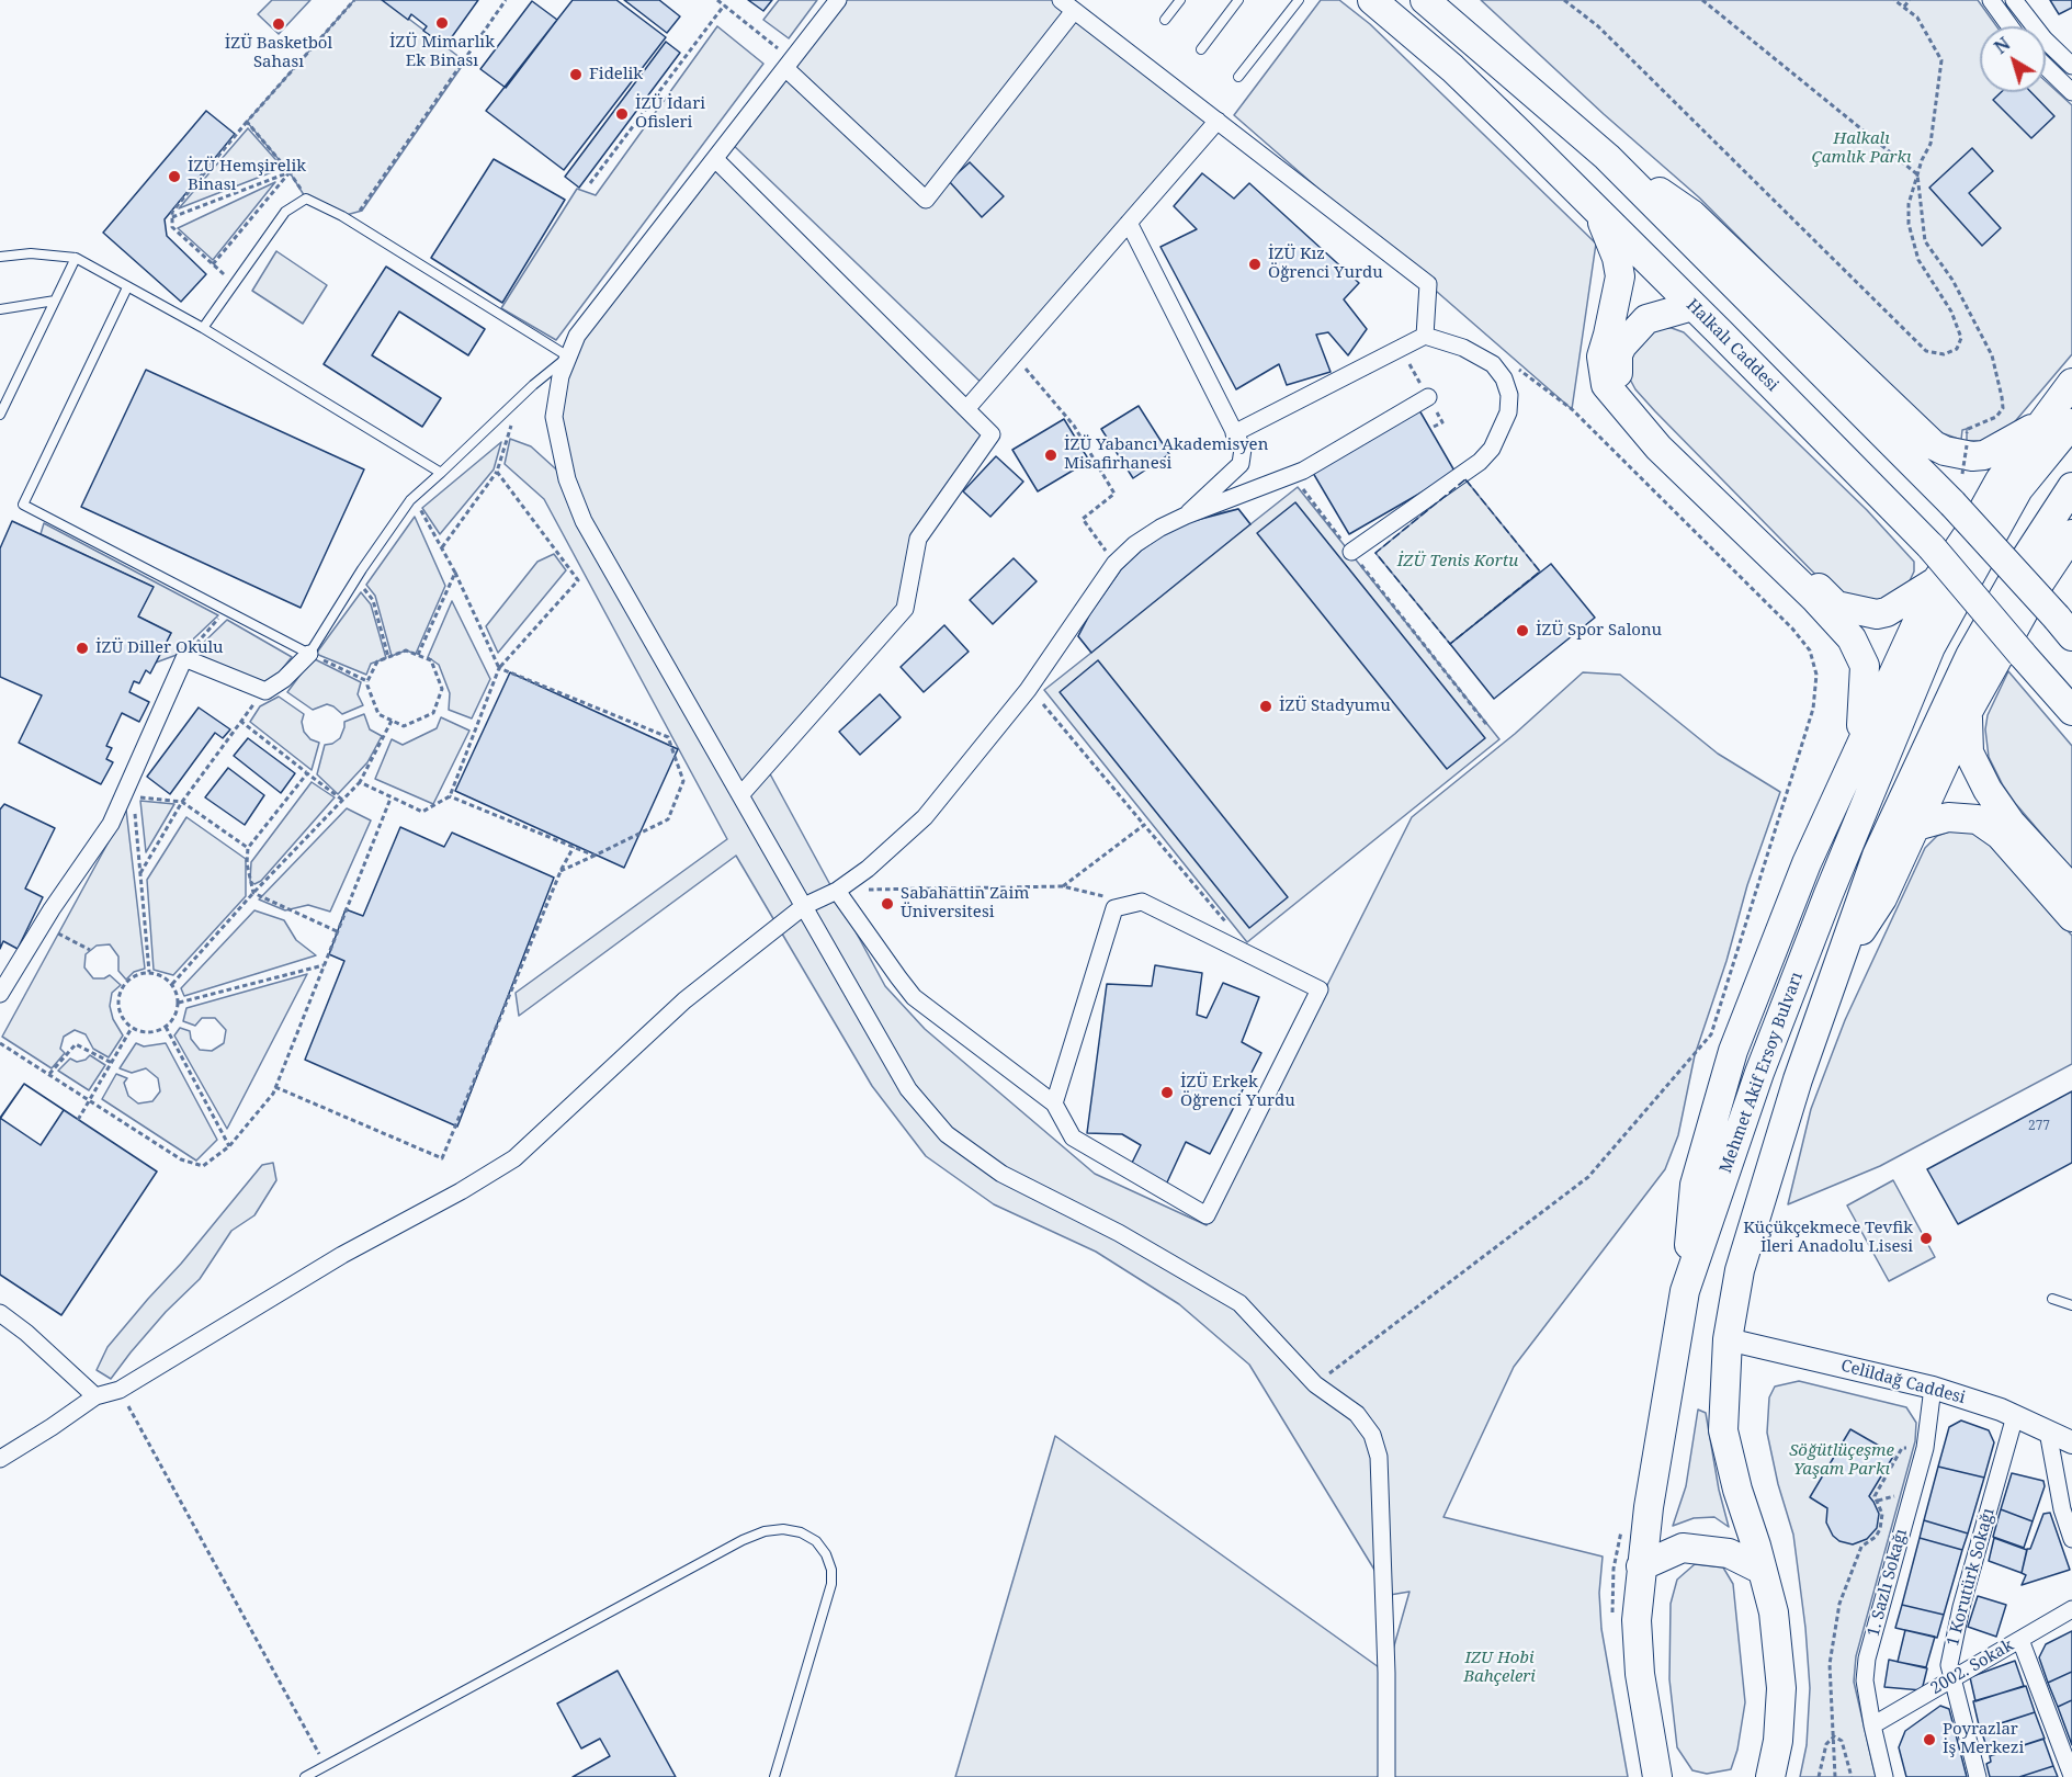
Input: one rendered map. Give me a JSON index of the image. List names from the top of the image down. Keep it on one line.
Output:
{"streets":{"main road":["Halkalı Caddesi","Mehmet Akif Ersoy Bulvarı"],"street":["Celildağ Caddesi","1 Korutürk Sokağı","1. Sazlı Sokağı","2002. Sokak"]},"crossings":[["Celildağ Caddesi","1 Korutürk Sokağı"],["Celildağ Caddesi","1. Sazlı Sokağı"],["1 Korutürk Sokağı","2002. Sokak"],["1. Sazlı Sokağı","2002. Sokak"]],"parks":["Halkalı Çamlık Parkı","İZÜ Tenis Kortu","Söğütlüçeşme Yaşam Parkı","IZU Hobi Bahçeleri"],"places":["İZÜ Mimarlık Ek Binası","İZÜ Basketbol Sahası","Fidelik","İZÜ İdari Ofisleri","İZÜ Hemşirelik Binası","İZÜ Kız Öğrenci Yurdu","İZÜ Yabancı Akademisyen Misafirhanesi","İZÜ Spor Salonu","İZÜ Diller Okulu","İZÜ Stadyumu","Sabahattin Zaim Üniversitesi","İZÜ Erkek Öğrenci Yurdu","Küçükçekmece Tevfik İleri Anadolu Lisesi","Poyrazlar İş Merkezi"],"house_numbers":["277"],"north":"top left"}
